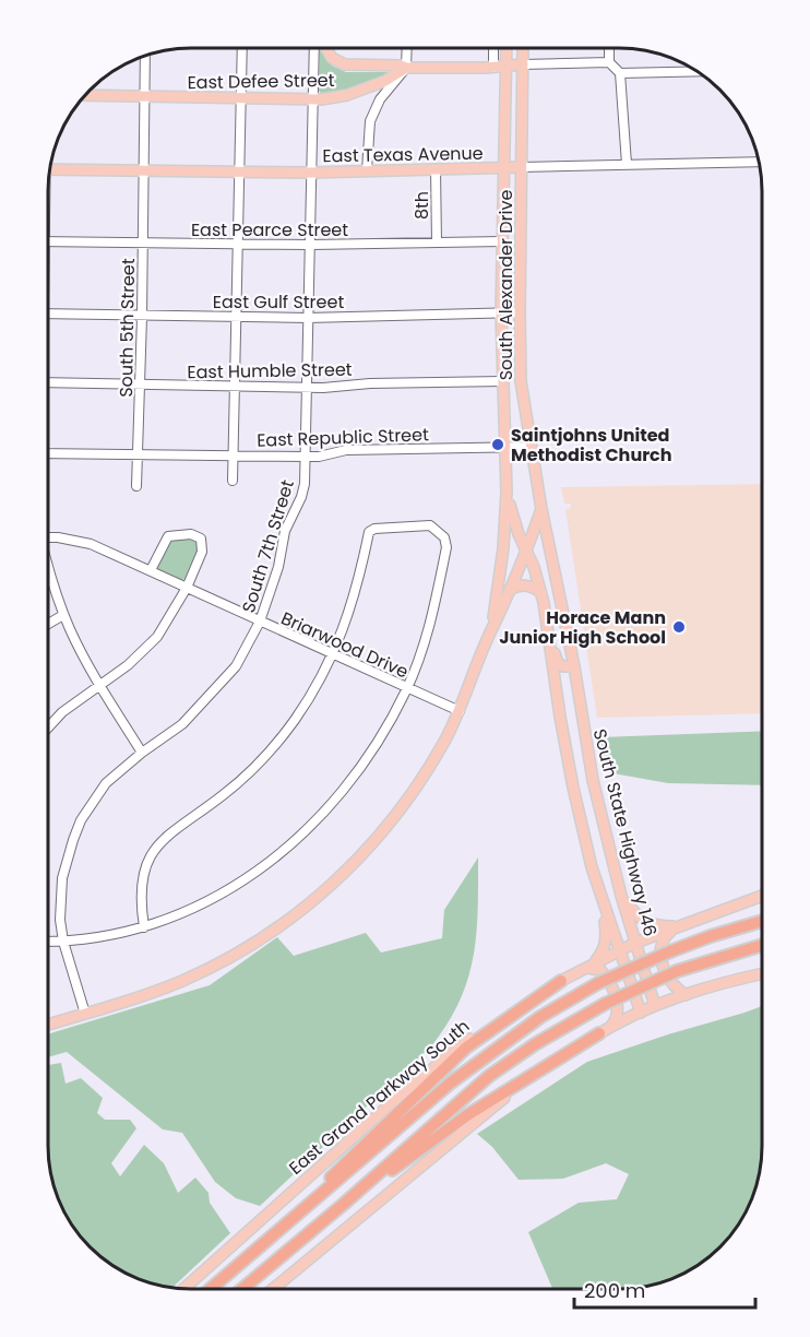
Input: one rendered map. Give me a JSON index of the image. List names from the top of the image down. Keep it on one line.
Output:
{"streets":{"highway":["East Grand Parkway South"],"main road":["East Defee Street","East Texas Avenue","South Alexander Drive","South State Highway 146"],"street":["8th","East Pearce Street","East Gulf Street","South 5th Street","East Humble Street","East Republic Street","South 7th Street","Briarwood Drive"]},"crossings":[["East Defee Street","South Alexander Drive"],["East Defee Street","South 5th Street"],["East Defee Street","South 7th Street"],["East Texas Avenue","8th"],["East Texas Avenue","South Alexander Drive"],["East Texas Avenue","South 5th Street"],["East Texas Avenue","South 7th Street"],["8th","East Pearce Street"],["East Pearce Street","South Alexander Drive"],["East Pearce Street","South 5th Street"],["East Pearce Street","South 7th Street"],["South Alexander Drive","East Gulf Street"],["South Alexander Drive","East Humble Street"],["South Alexander Drive","East Republic Street"],["South Alexander Drive","South 7th Street"],["South Alexander Drive","Briarwood Drive"],["South Alexander Drive","South State Highway 146"],["East Gulf Street","South 5th Street"],["East Gulf Street","South 7th Street"],["South 5th Street","East Humble Street"],["South 5th Street","East Republic Street"],["East Humble Street","South 7th Street"],["East Republic Street","South 7th Street"],["South 7th Street","Briarwood Drive"],["South State Highway 146","East Grand Parkway South"]],"places":["Saintjohns United Methodist Church","Horace Mann Junior High School"],"scale_bar":"200 m"}
